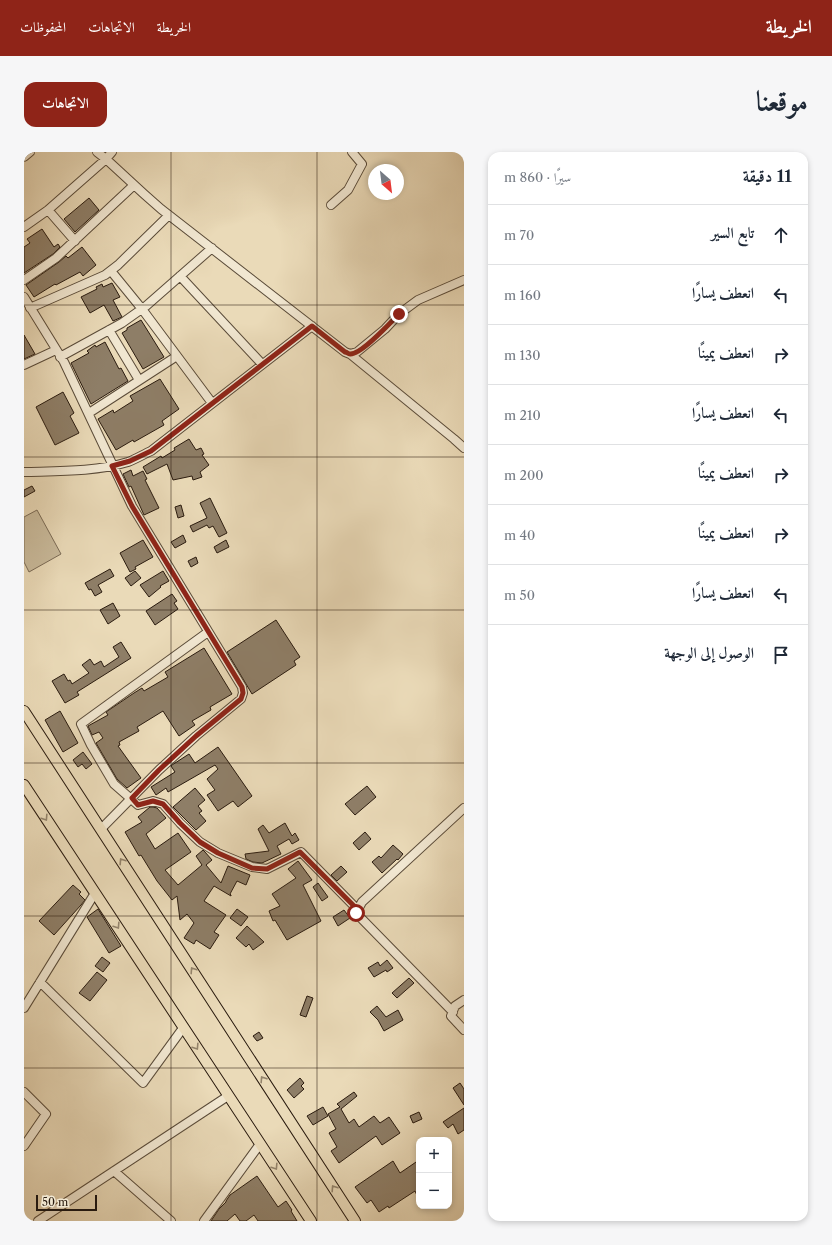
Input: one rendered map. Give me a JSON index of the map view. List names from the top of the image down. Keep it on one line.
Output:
{"scale_bar":"50 m","north":"bottom right","page":{"header":"الخريطة","nav":["الخريطة","الاتجاهات","المحفوظات"],"title":"موقعنا","buttons":"الاتجاهات","heading":["11 دقيقة","سيرًا · 860 m"],"list":[["تابع السير","70 m"],["انعطف يسارًا","160 m"],["انعطف يمينًا","130 m"],["انعطف يسارًا","210 m"],["انعطف يمينًا","200 m"],["انعطف يمينًا","40 m"],["انعطف يسارًا","50 m"],"الوصول إلى الوجهة"],"map_buttons":["+","−"],"scale":"50 m"}}
